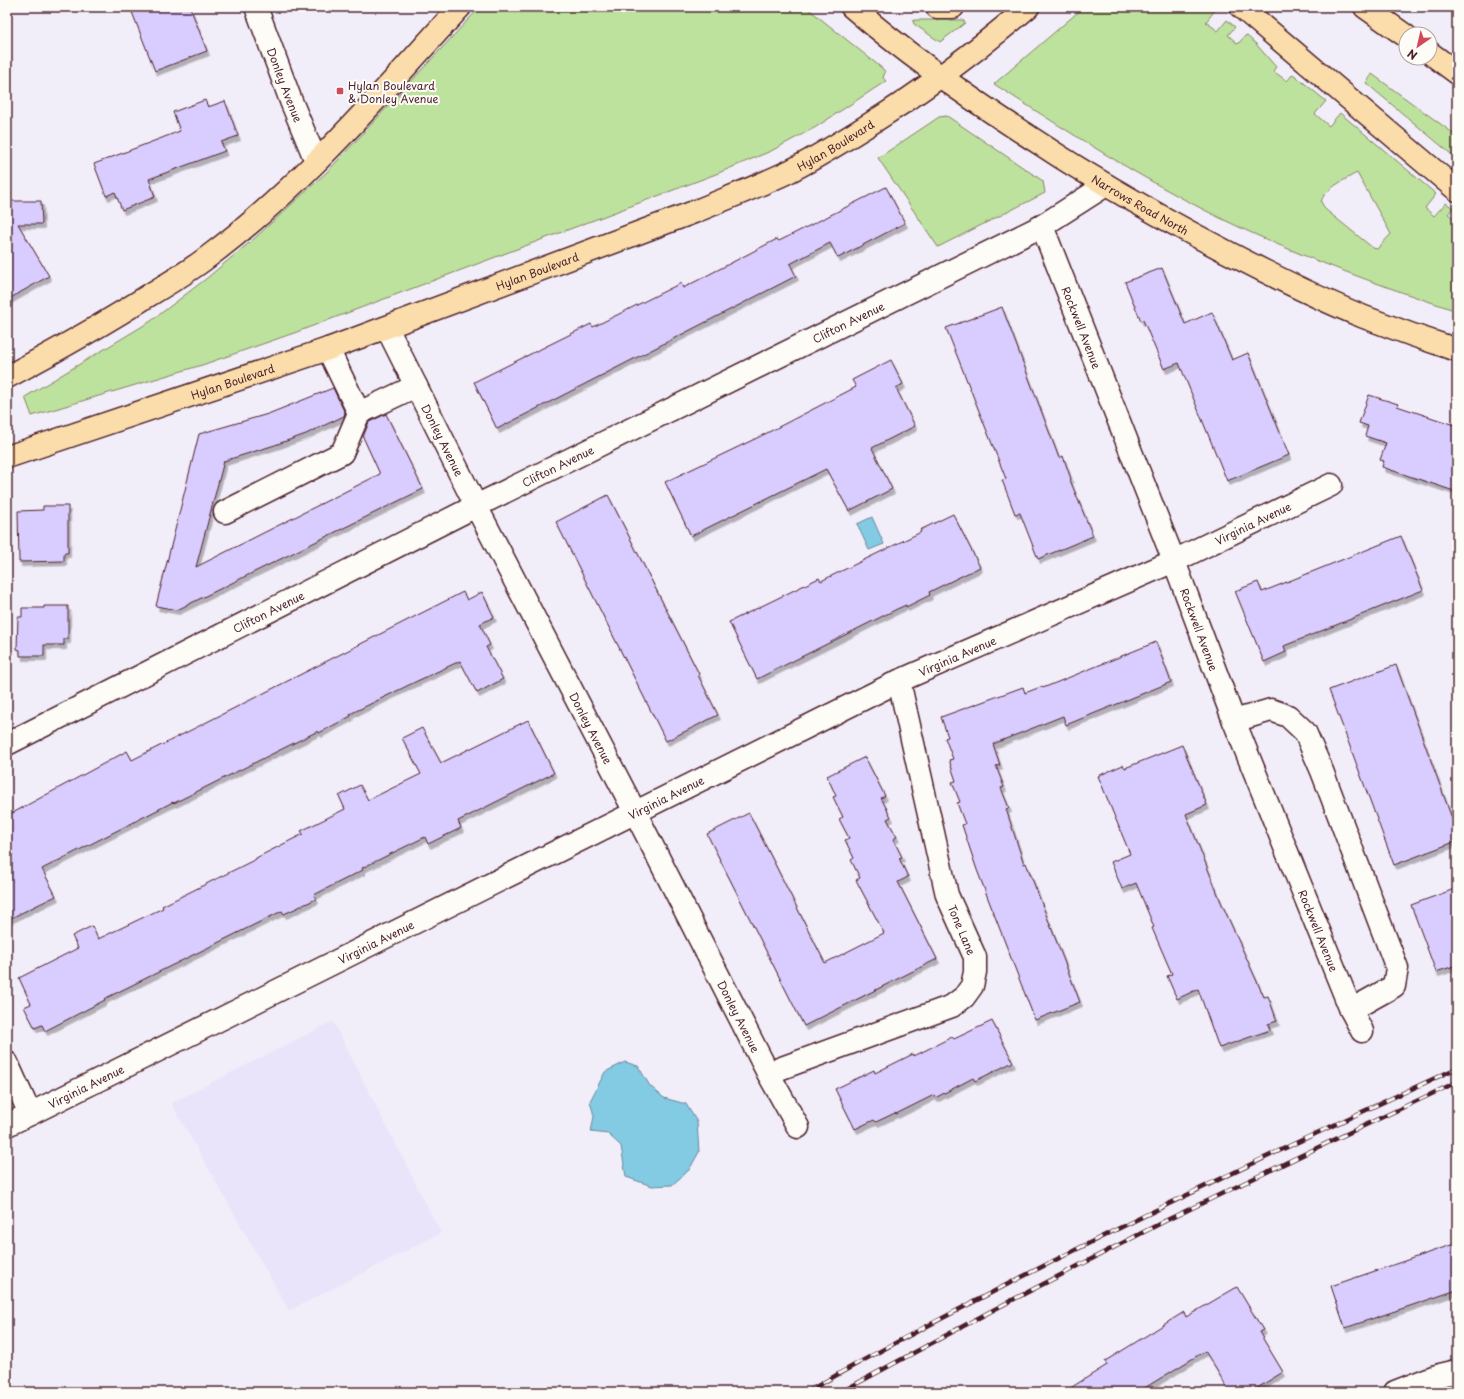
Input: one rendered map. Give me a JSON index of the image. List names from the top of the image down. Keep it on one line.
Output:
{"streets":{"main road":["Hylan Boulevard","Narrows Road North"],"street":["Donley Avenue","Clifton Avenue","Rockwell Avenue","Virginia Avenue","Tone Lane"]},"crossings":[["Donley Avenue","Hylan Boulevard"],["Donley Avenue","Clifton Avenue"],["Donley Avenue","Virginia Avenue"],["Donley Avenue","Tone Lane"],["Hylan Boulevard","Narrows Road North"],["Narrows Road North","Clifton Avenue"],["Clifton Avenue","Rockwell Avenue"],["Rockwell Avenue","Virginia Avenue"],["Virginia Avenue","Tone Lane"]],"places":{"transit":["Hylan Boulevard & Donley Avenue"]},"north":"bottom left"}
